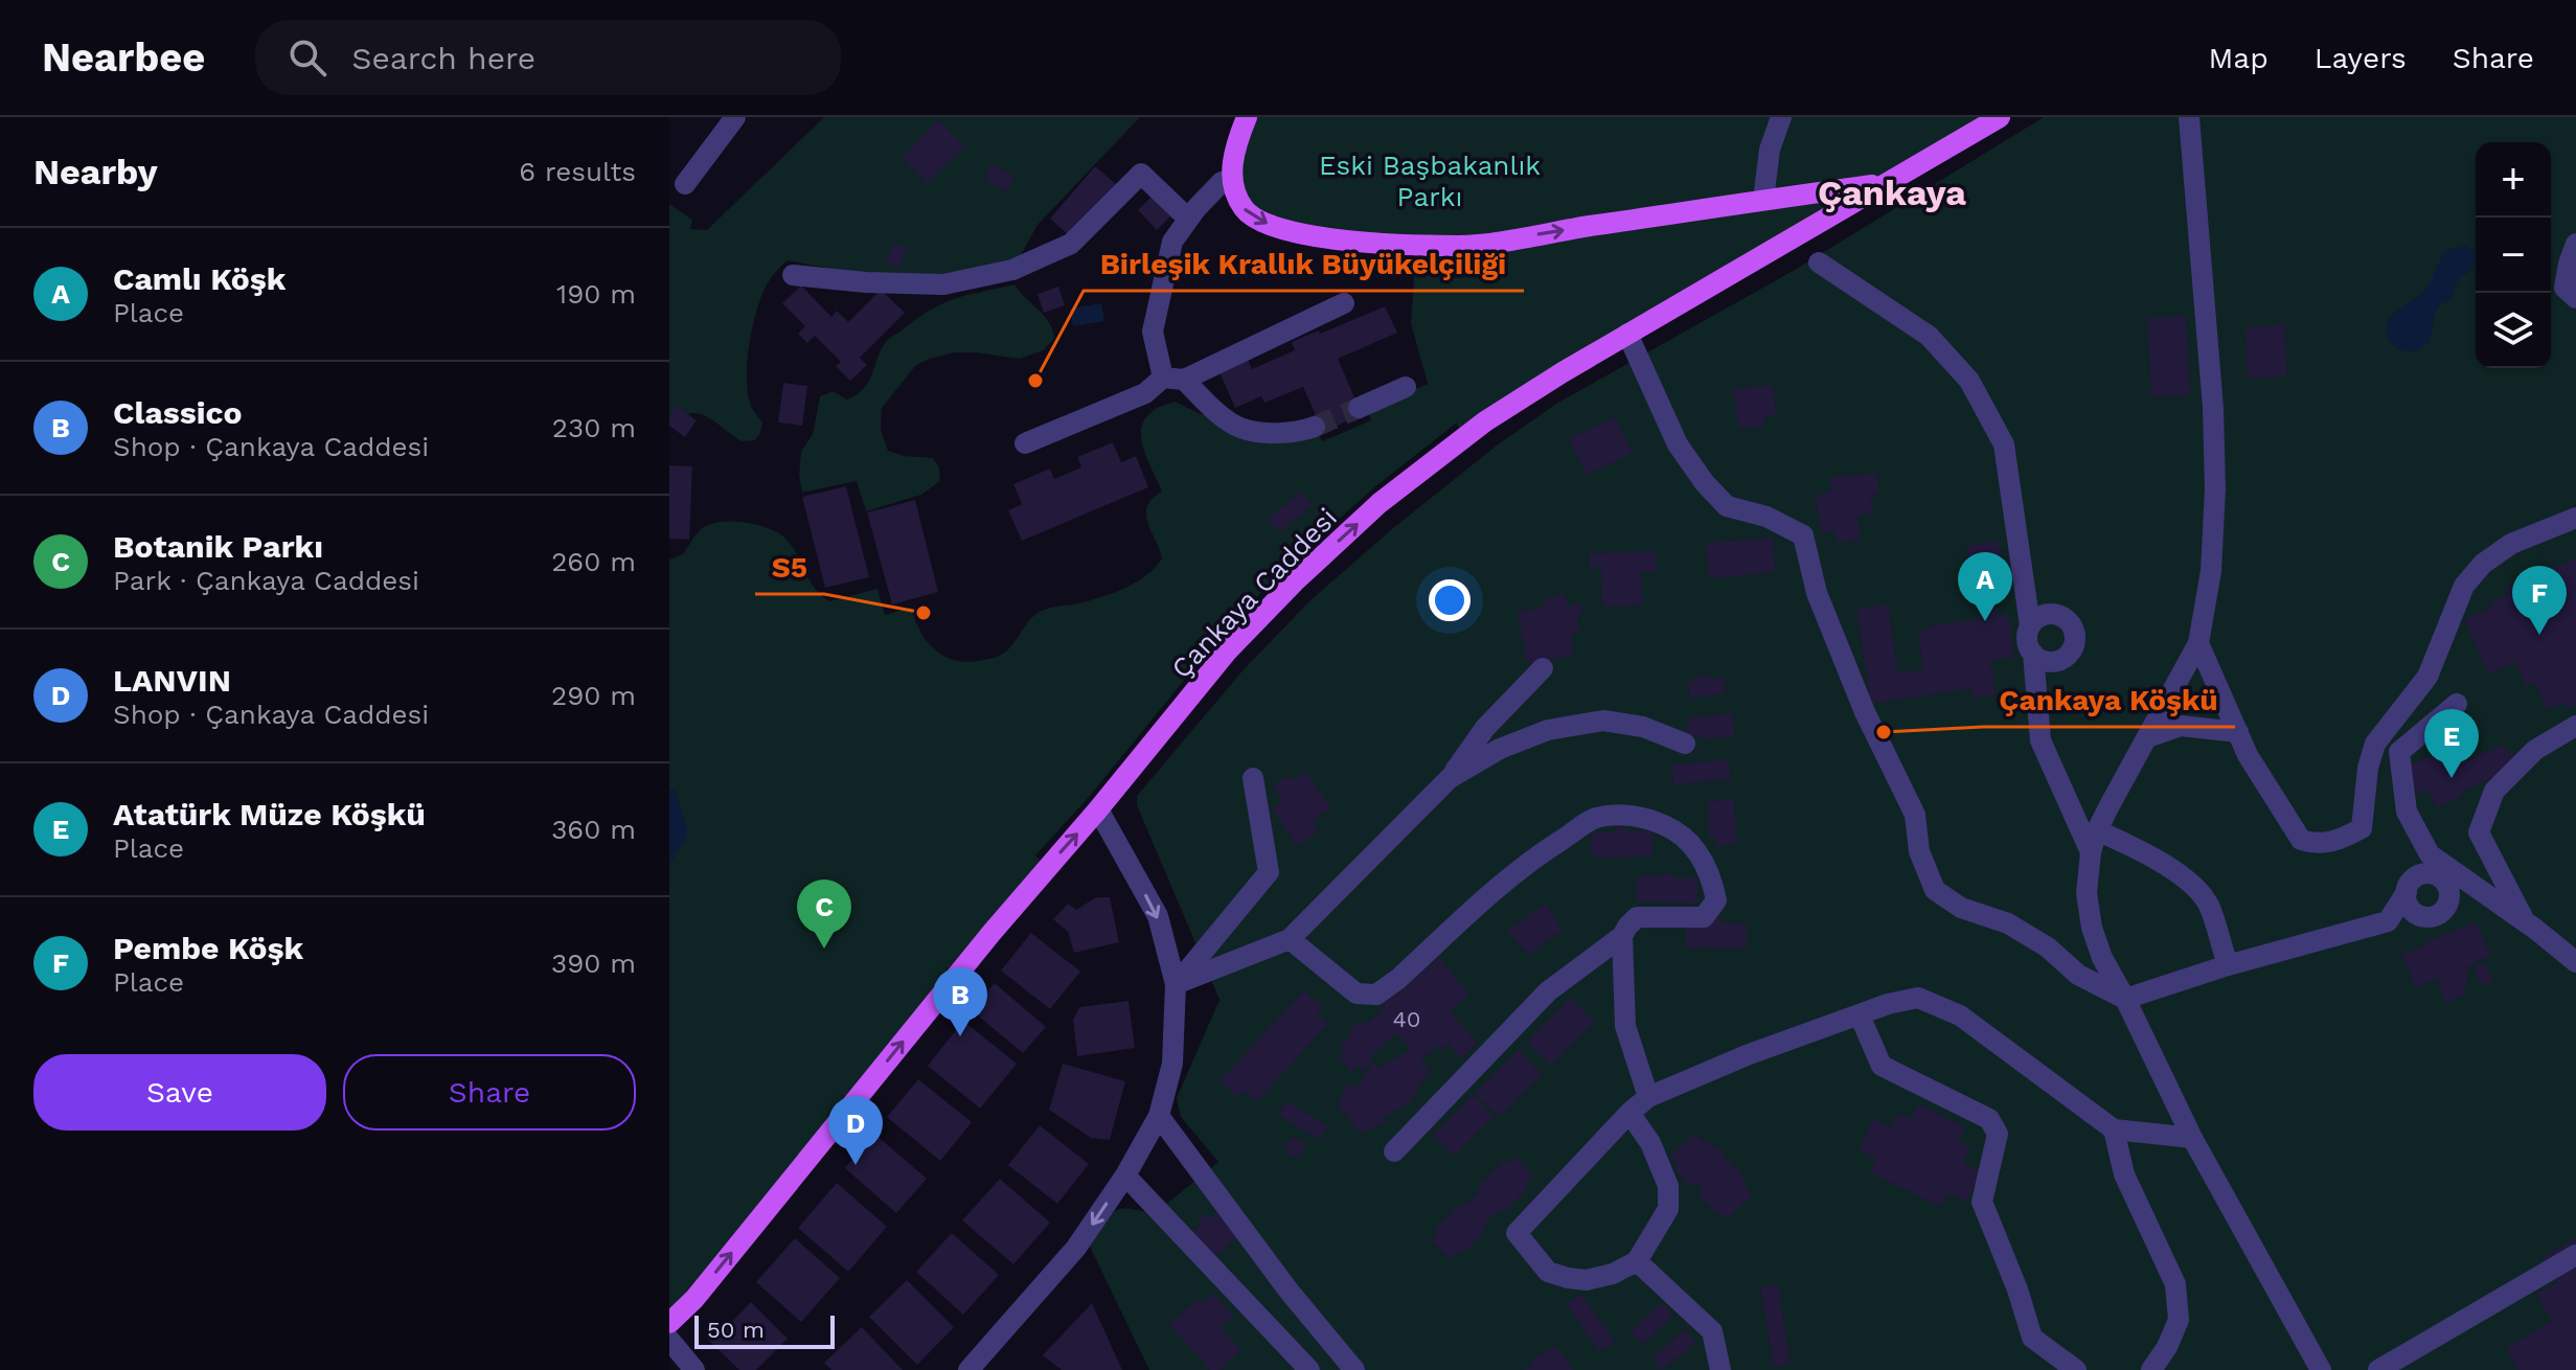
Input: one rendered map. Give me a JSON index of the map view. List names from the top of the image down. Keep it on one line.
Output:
{"streets":{"main road":["Çankaya Caddesi"]},"one_way":["Çankaya Caddesi"],"districts":["Çankaya"],"parks":["Eski Başbakanlık Parkı"],"places":["Birleşik Krallık Büyükelçiliği","S5","Çankaya Köşkü"],"house_numbers":["40"],"scale_bar":"50 m","page":{"header":"Nearbee","search":"Search here","nav":["Map","Layers","Share"],"heading":["Nearby","6 results"],"map_buttons":["+","−"],"list":[{"mark":"A","name":"Camlı Köşk","note":"Place","value":"190 m"},{"mark":"B","name":"Classico","note":"Shop · Çankaya Caddesi","value":"230 m"},{"mark":"C","name":"Botanik Parkı","note":"Park · Çankaya Caddesi","value":"260 m"},{"mark":"D","name":"LANVIN","note":"Shop · Çankaya Caddesi","value":"290 m"},{"mark":"E","name":"Atatürk Müze Köşkü","note":"Place","value":"360 m"},{"mark":"F","name":"Pembe Köşk","note":"Place","value":"390 m"}],"pins":["A","F","E","C","B","D"],"buttons":["Save","Share"],"scale":"50 m"}}
